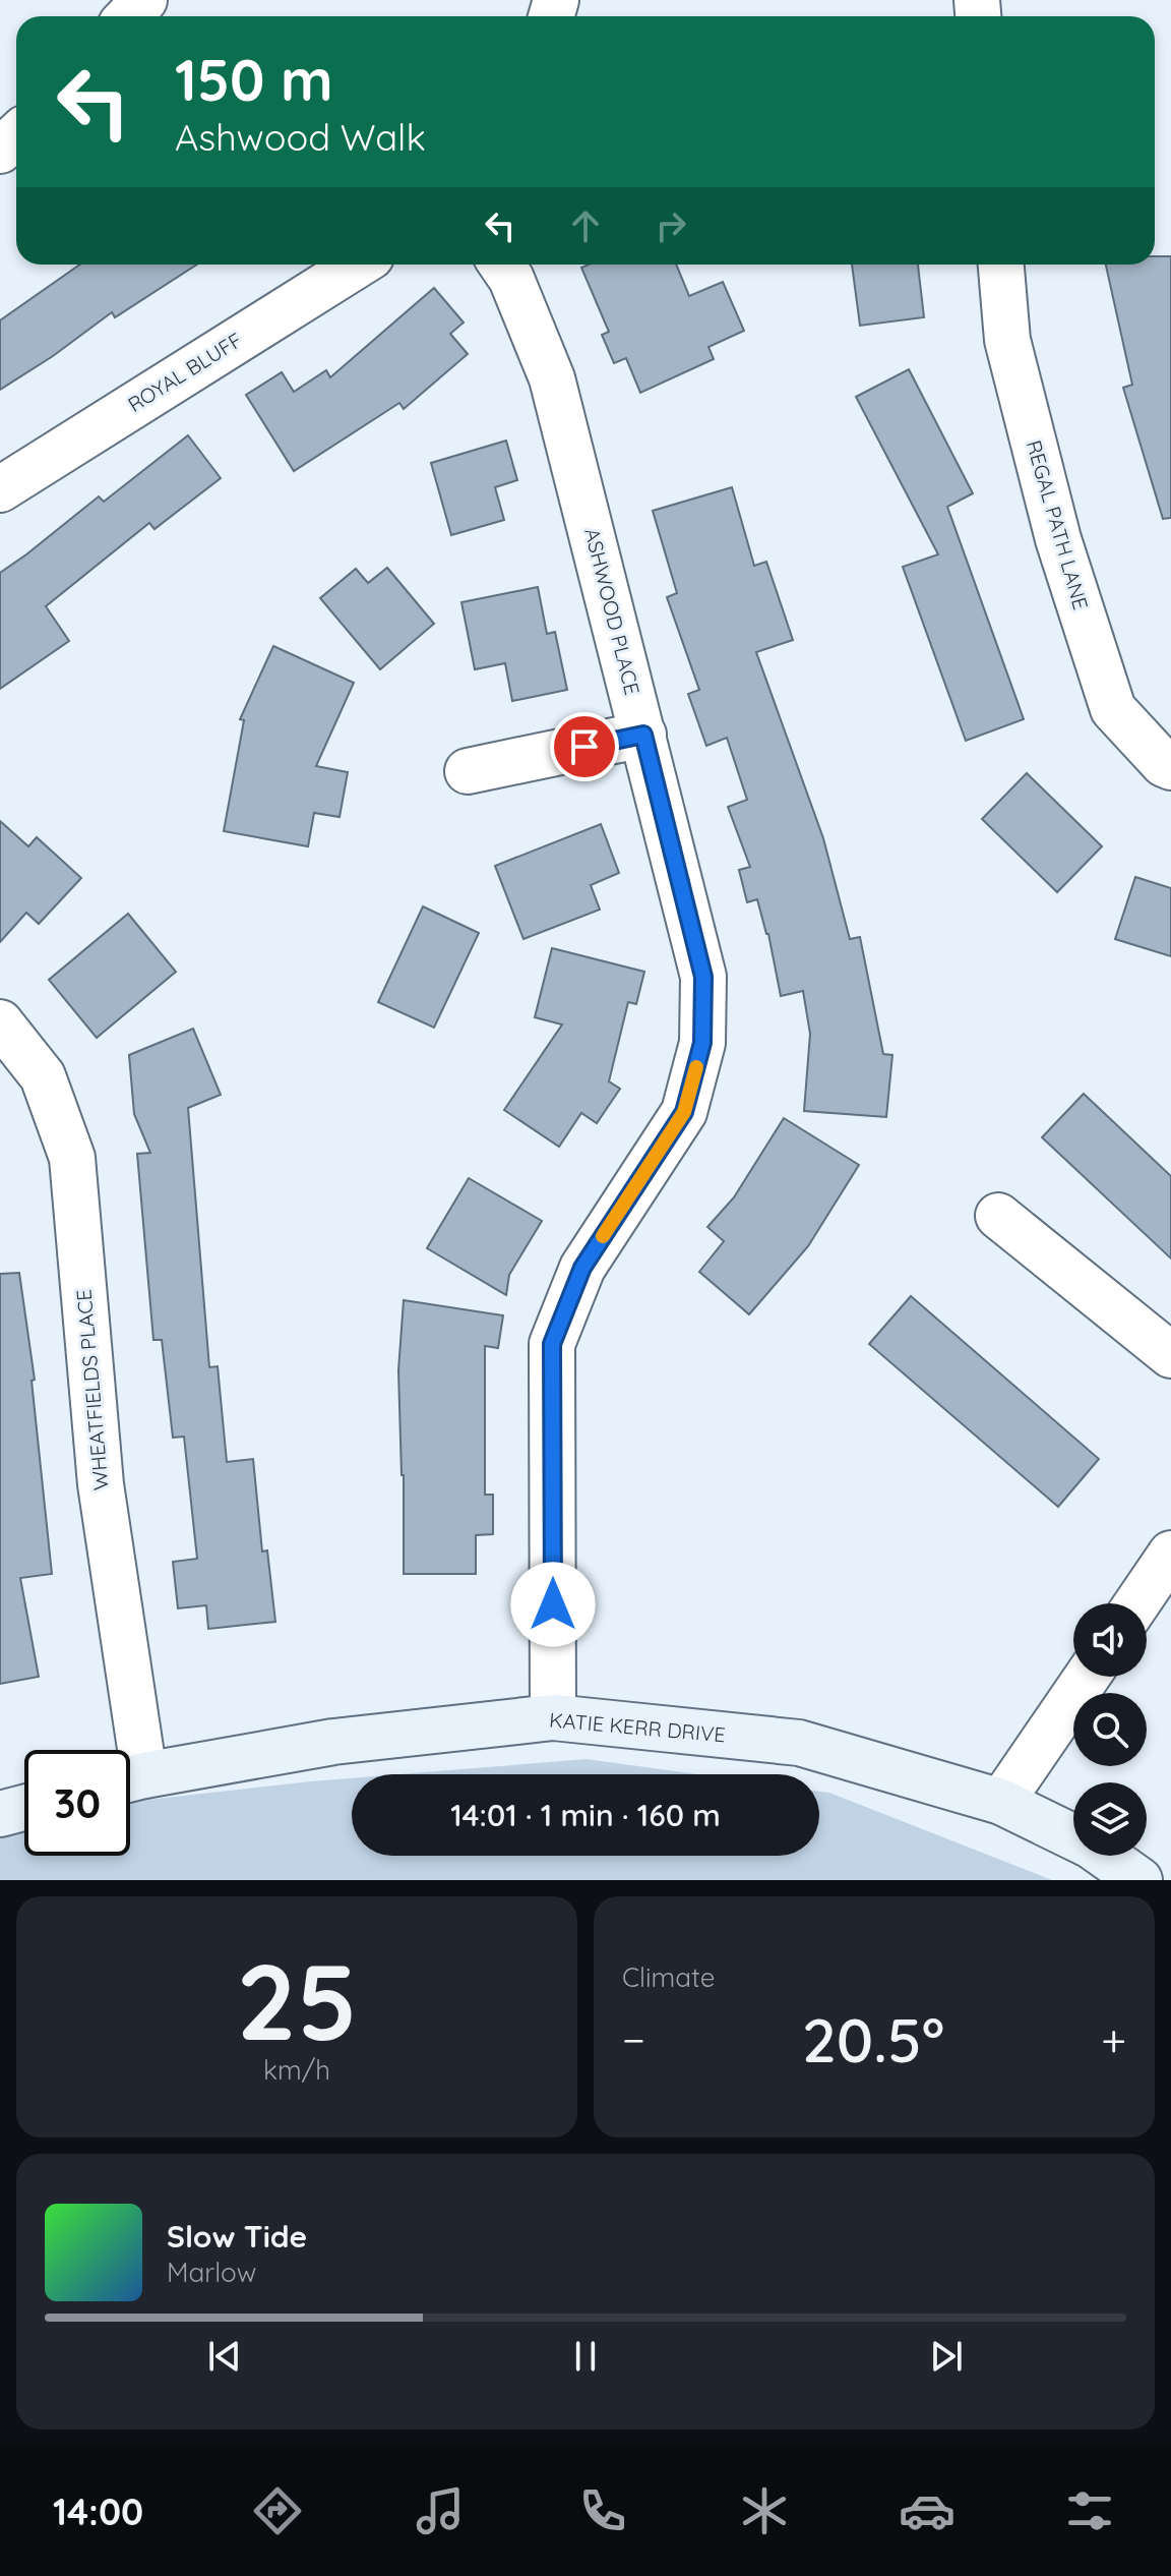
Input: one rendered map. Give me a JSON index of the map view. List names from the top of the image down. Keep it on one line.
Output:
{"streets":{"street":["ROYAL BLUFF","REGAL PATH LANE","ASHWOOD PLACE","WHEATFIELDS PLACE","KATIE KERR DRIVE"]},"crossings":[["ASHWOOD PLACE","KATIE KERR DRIVE"]],"page":{"turn":["150 m","Ashwood Walk"],"limit":"30","trip":"14:01 · 1 min · 160 m","tile":[["25","km/h"],"Climate"],"heat":["−","20.5°","+"],"song":["Slow Tide","Marlow"],"tabs":"14:00"}}
